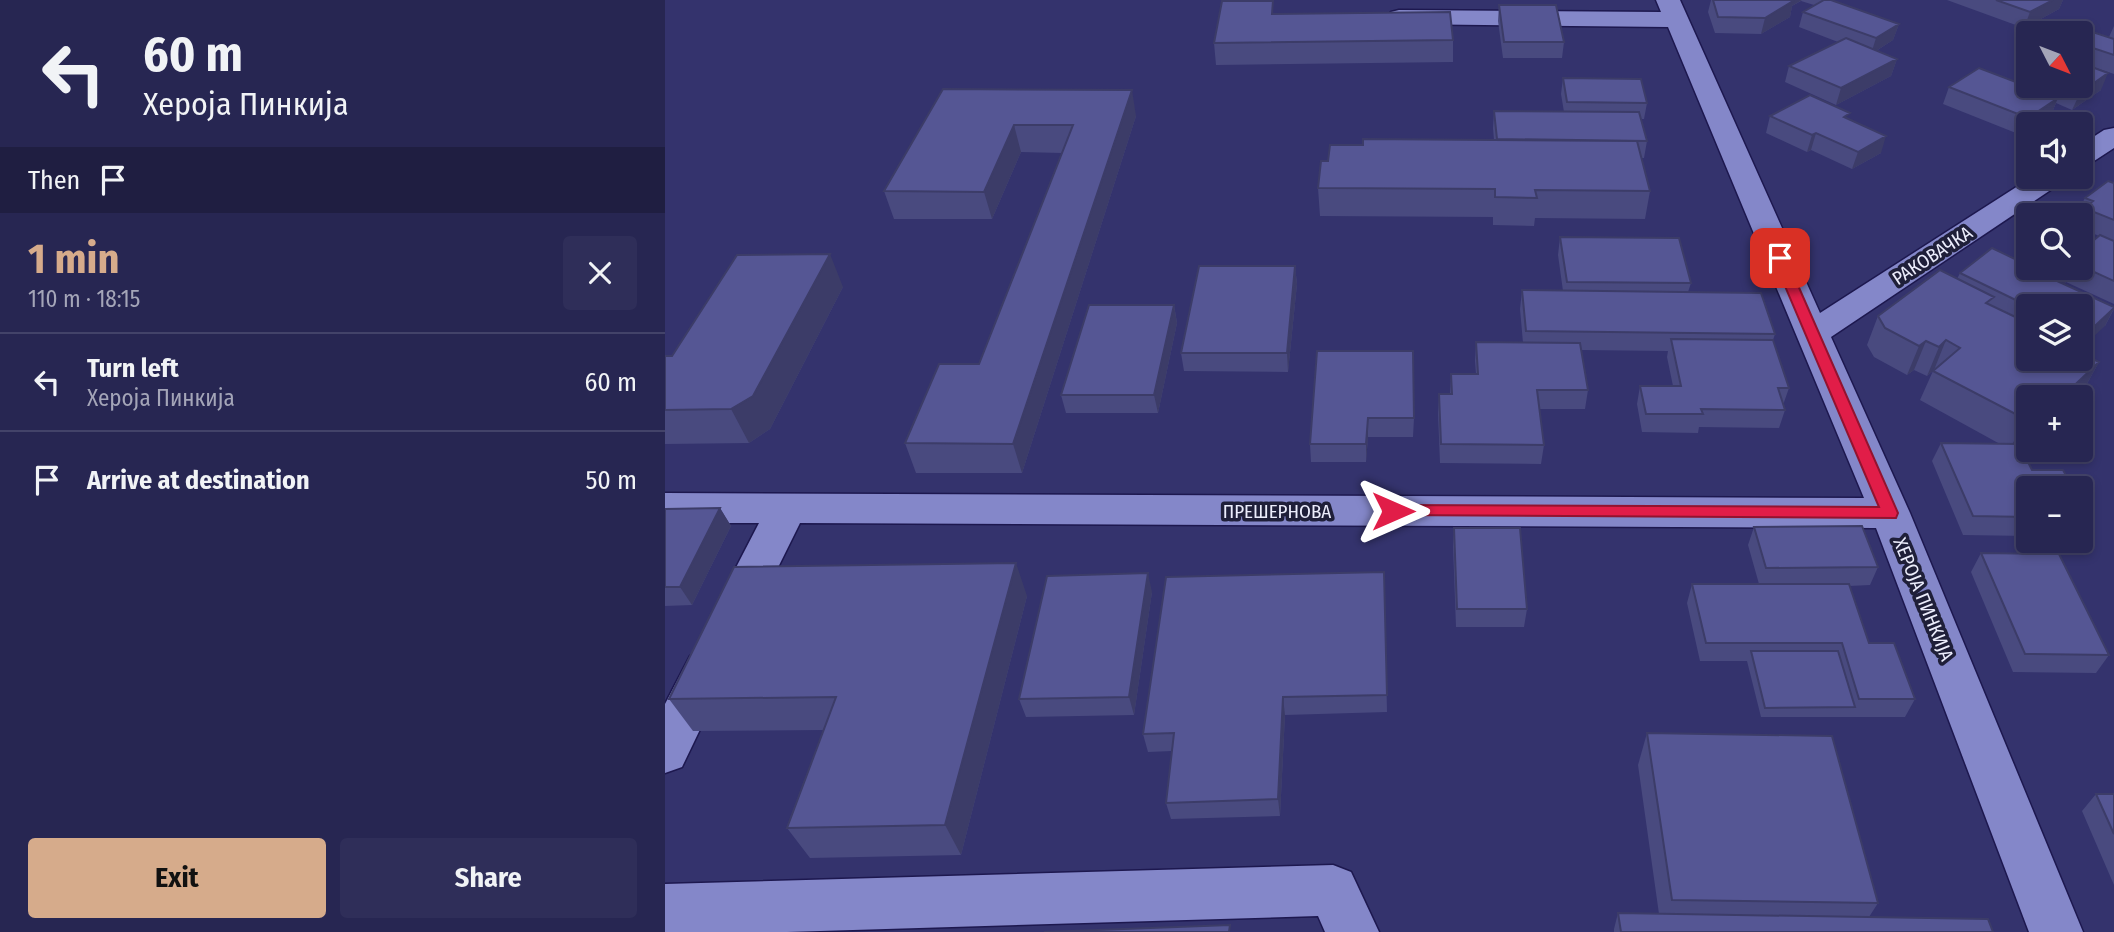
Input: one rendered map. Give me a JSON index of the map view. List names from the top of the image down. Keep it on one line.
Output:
{"streets":{"street":["РАКОВАЧКА","ПРЕШЕРНОВА","ХЕРОЈА ПИНКИЈА"]},"crossings":[["РАКОВАЧКА","ХЕРОЈА ПИНКИЈА"],["ПРЕШЕРНОВА","ХЕРОЈА ПИНКИЈА"]],"north":"bottom right","page":{"turn":["60 m","Хероја Пинкија"],"map_buttons":["+","−"],"then":"Then","heading":["1 min","110 m · 18:15"],"list":[{"name":"Turn left","note":"Хероја Пинкија","value":"60 m"},{"name":"Arrive at destination","value":"50 m"}],"buttons":["Exit","Share"]}}
